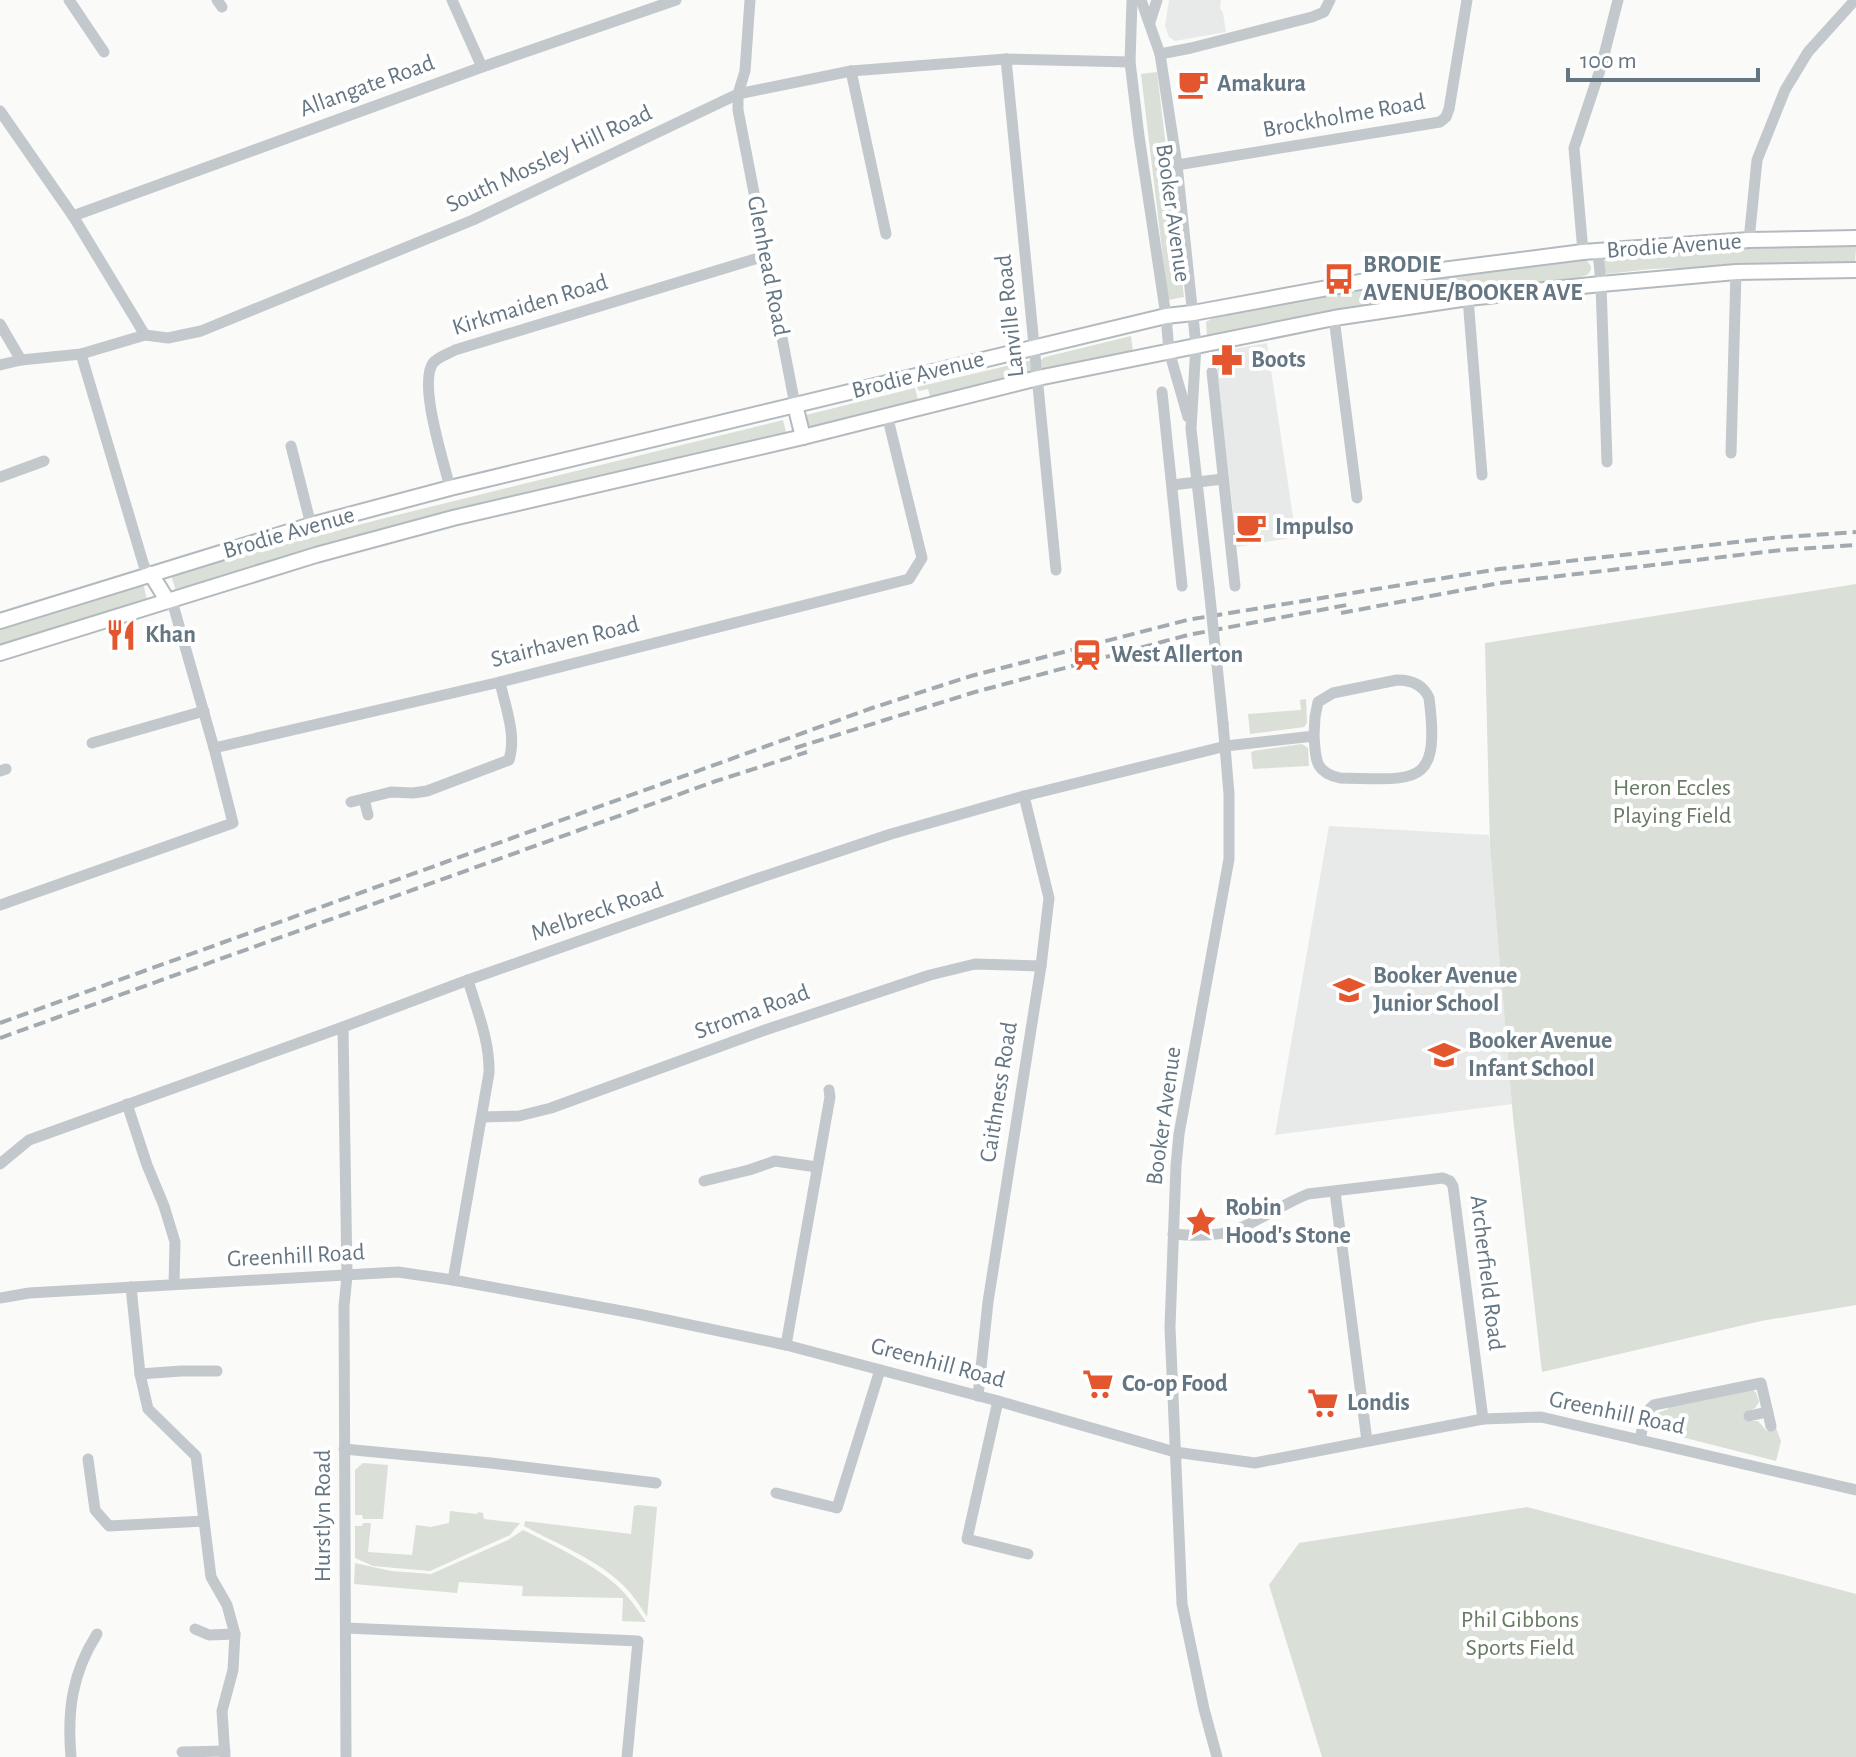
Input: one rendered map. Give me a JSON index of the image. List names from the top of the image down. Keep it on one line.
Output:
{"streets":{"street":["Allangate Road","Brockholme Road","South Mossley Hill Road","Booker Avenue","Brodie Avenue","Glenhead Road","Kirkmaiden Road","Lanville Road","Stairhaven Road","Melbreck Road","Stroma Road","Caithness Road","Greenhill Road","Archerfield Road","Hurstlyn Road"]},"crossings":[["Brockholme Road","Booker Avenue"],["South Mossley Hill Road","Booker Avenue"],["South Mossley Hill Road","Glenhead Road"],["South Mossley Hill Road","Lanville Road"],["Booker Avenue","Brodie Avenue"],["Booker Avenue","Melbreck Road"],["Booker Avenue","Greenhill Road"],["Booker Avenue","Archerfield Road"],["Brodie Avenue","Glenhead Road"],["Brodie Avenue","Kirkmaiden Road"],["Brodie Avenue","Lanville Road"],["Brodie Avenue","Stairhaven Road"],["Glenhead Road","Kirkmaiden Road"],["Melbreck Road","Caithness Road"],["Melbreck Road","Hurstlyn Road"],["Stroma Road","Caithness Road"],["Caithness Road","Greenhill Road"],["Greenhill Road","Archerfield Road"],["Greenhill Road","Hurstlyn Road"]],"parks":["Heron Eccles Playing Field","Phil Gibbons Sports Field"],"places":{"cafe":["Amakura","Impulso"],"bus stop":["BRODIE AVENUE/BOOKER AVE"],"pharmacy":["Boots"],"restaurant":["Khan"],"station":["West Allerton"],"school or university":["Booker Avenue Junior School","Booker Avenue Infant School"],"place":["Robin Hood's Stone"],"supermarket":["Co-op Food","Londis"]},"scale_bar":"100 m"}
